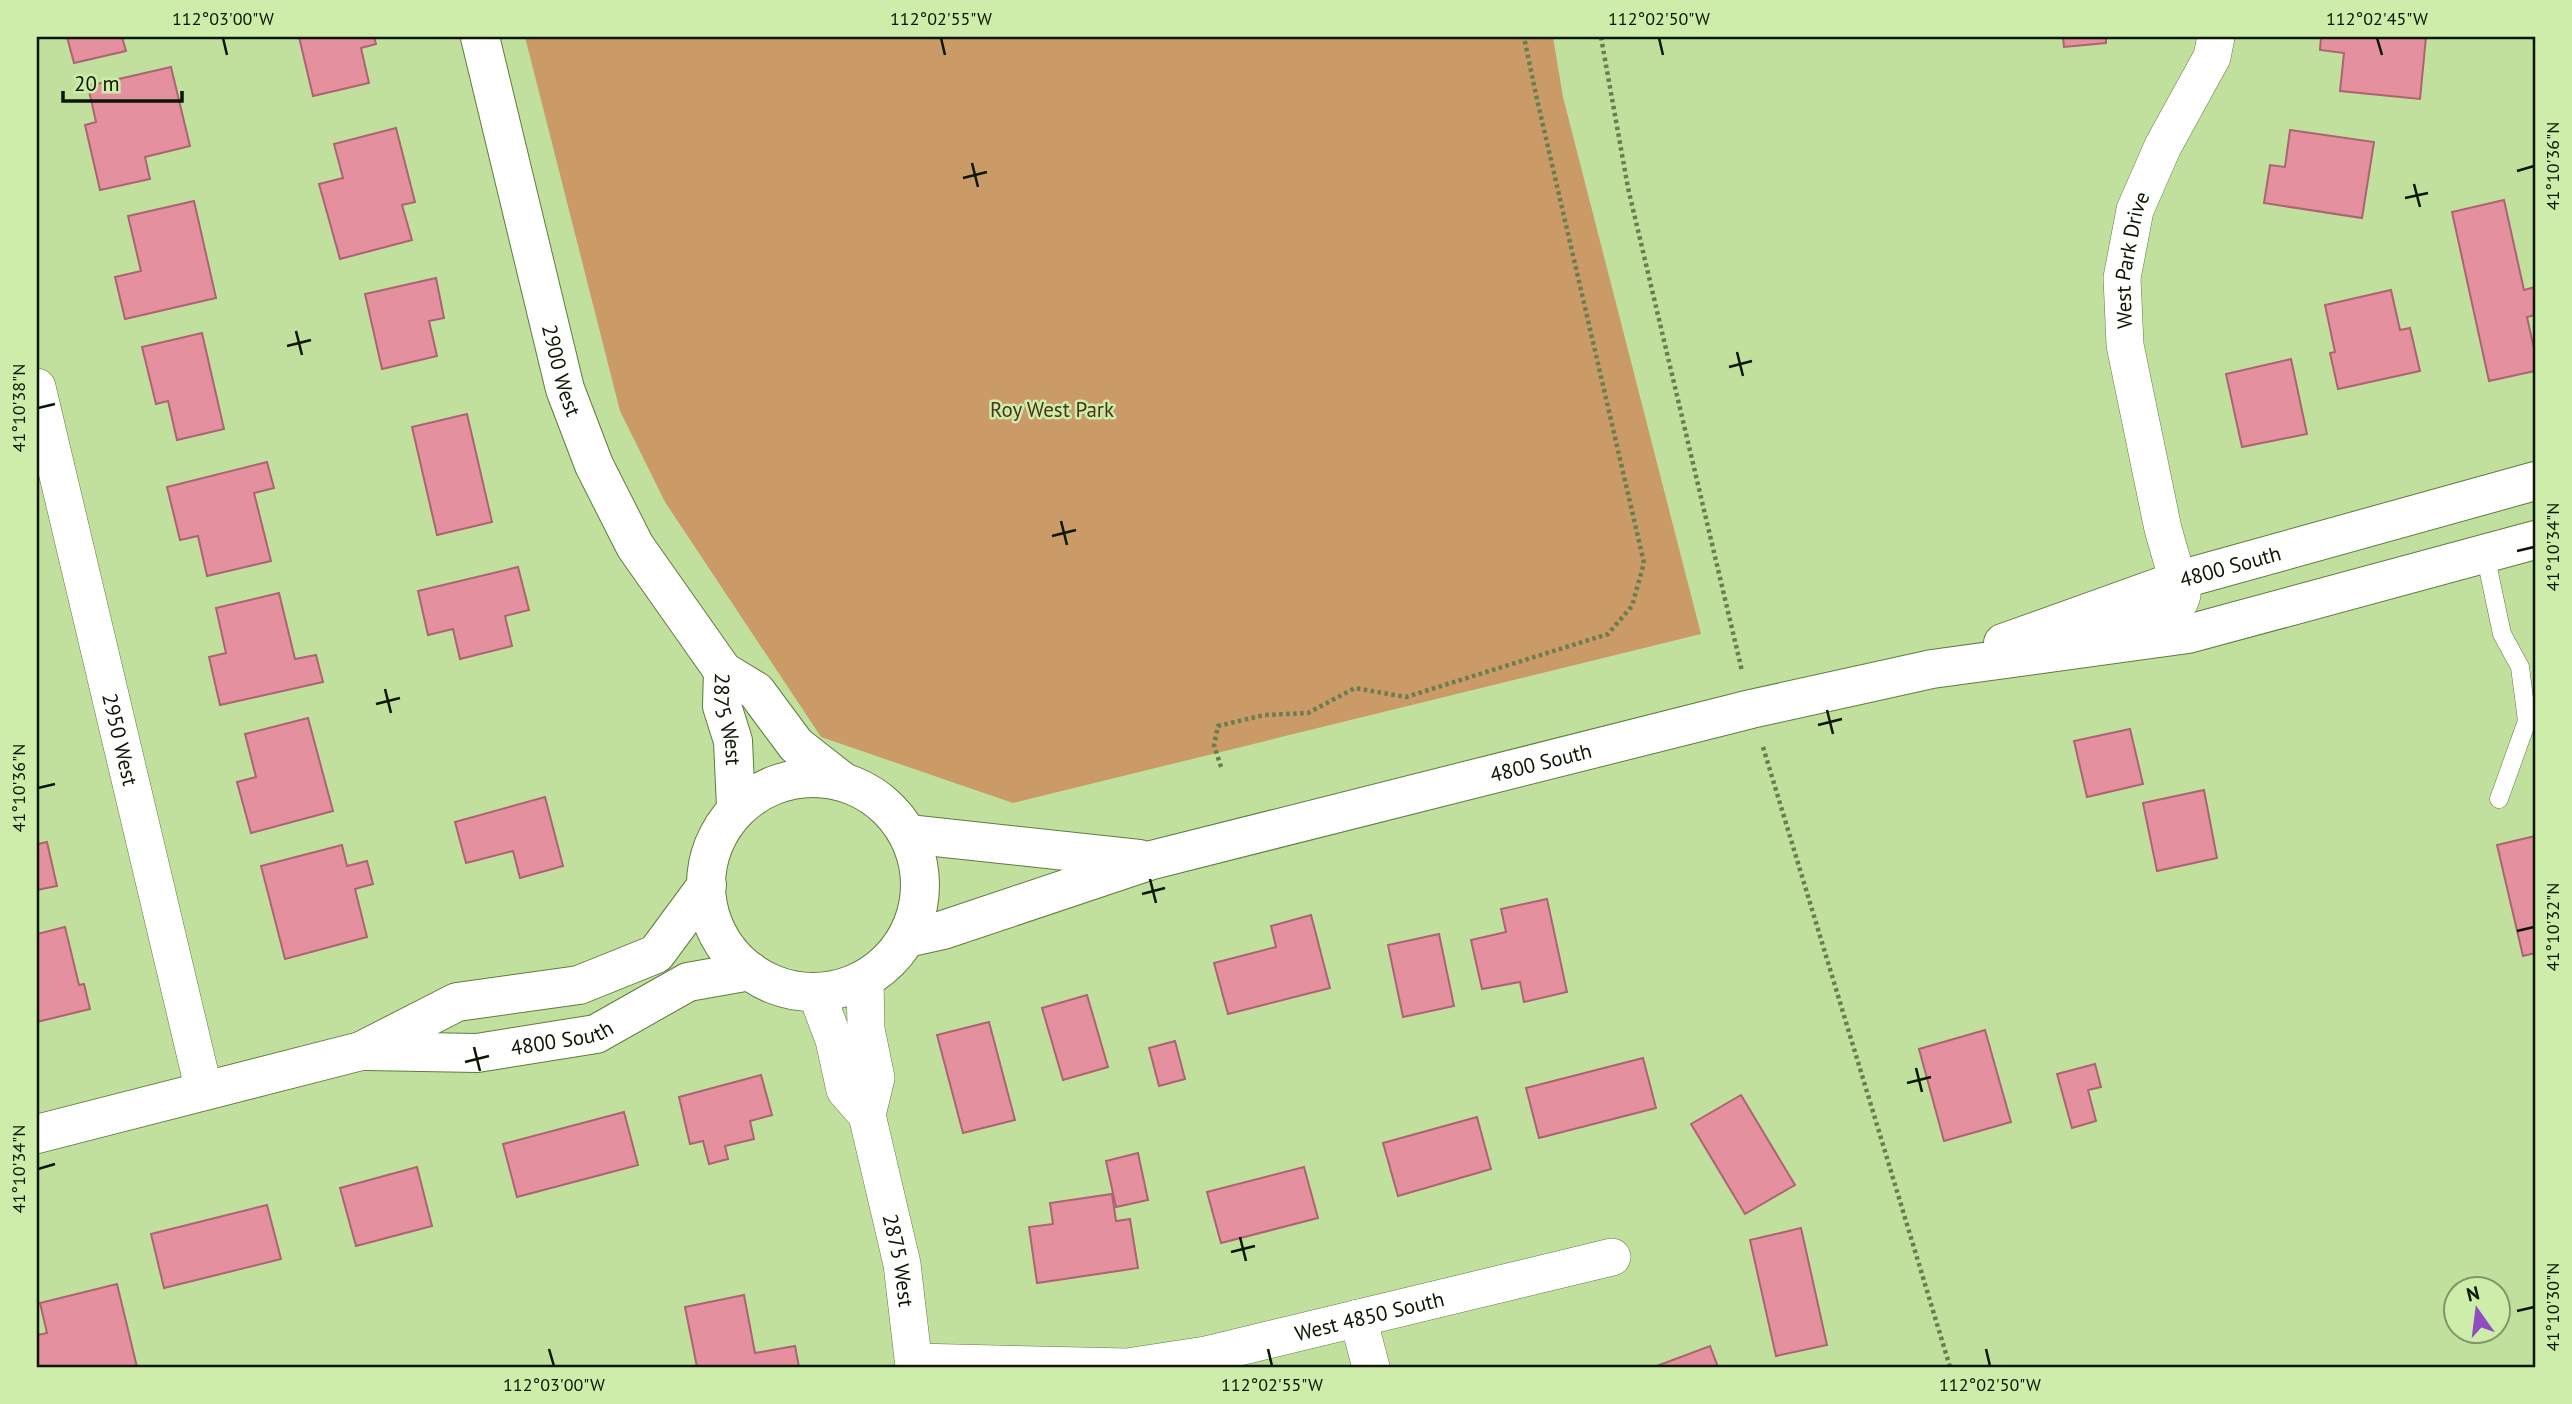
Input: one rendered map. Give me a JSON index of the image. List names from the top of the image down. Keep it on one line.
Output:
{"streets":{"main road":["2900 West","4800 South","2875 West"],"street":["West Park Drive","2950 West","West 4850 South"]},"crossings":[["West Park Drive","4800 South"],["2900 West","2875 West"],["4800 South","2875 West"],["4800 South","2950 West"],["2875 West","West 4850 South"]],"parks":["Roy West Park"],"scale_bar":"20 m","north":"top","coordinates":["112°03'00\"W","112°02'55\"W","112°02'50\"W","112°02'45\"W","41°10'36\"N","41°10'38\"N","41°10'34\"N","41°10'32\"N","41°10'30\"N"]}
